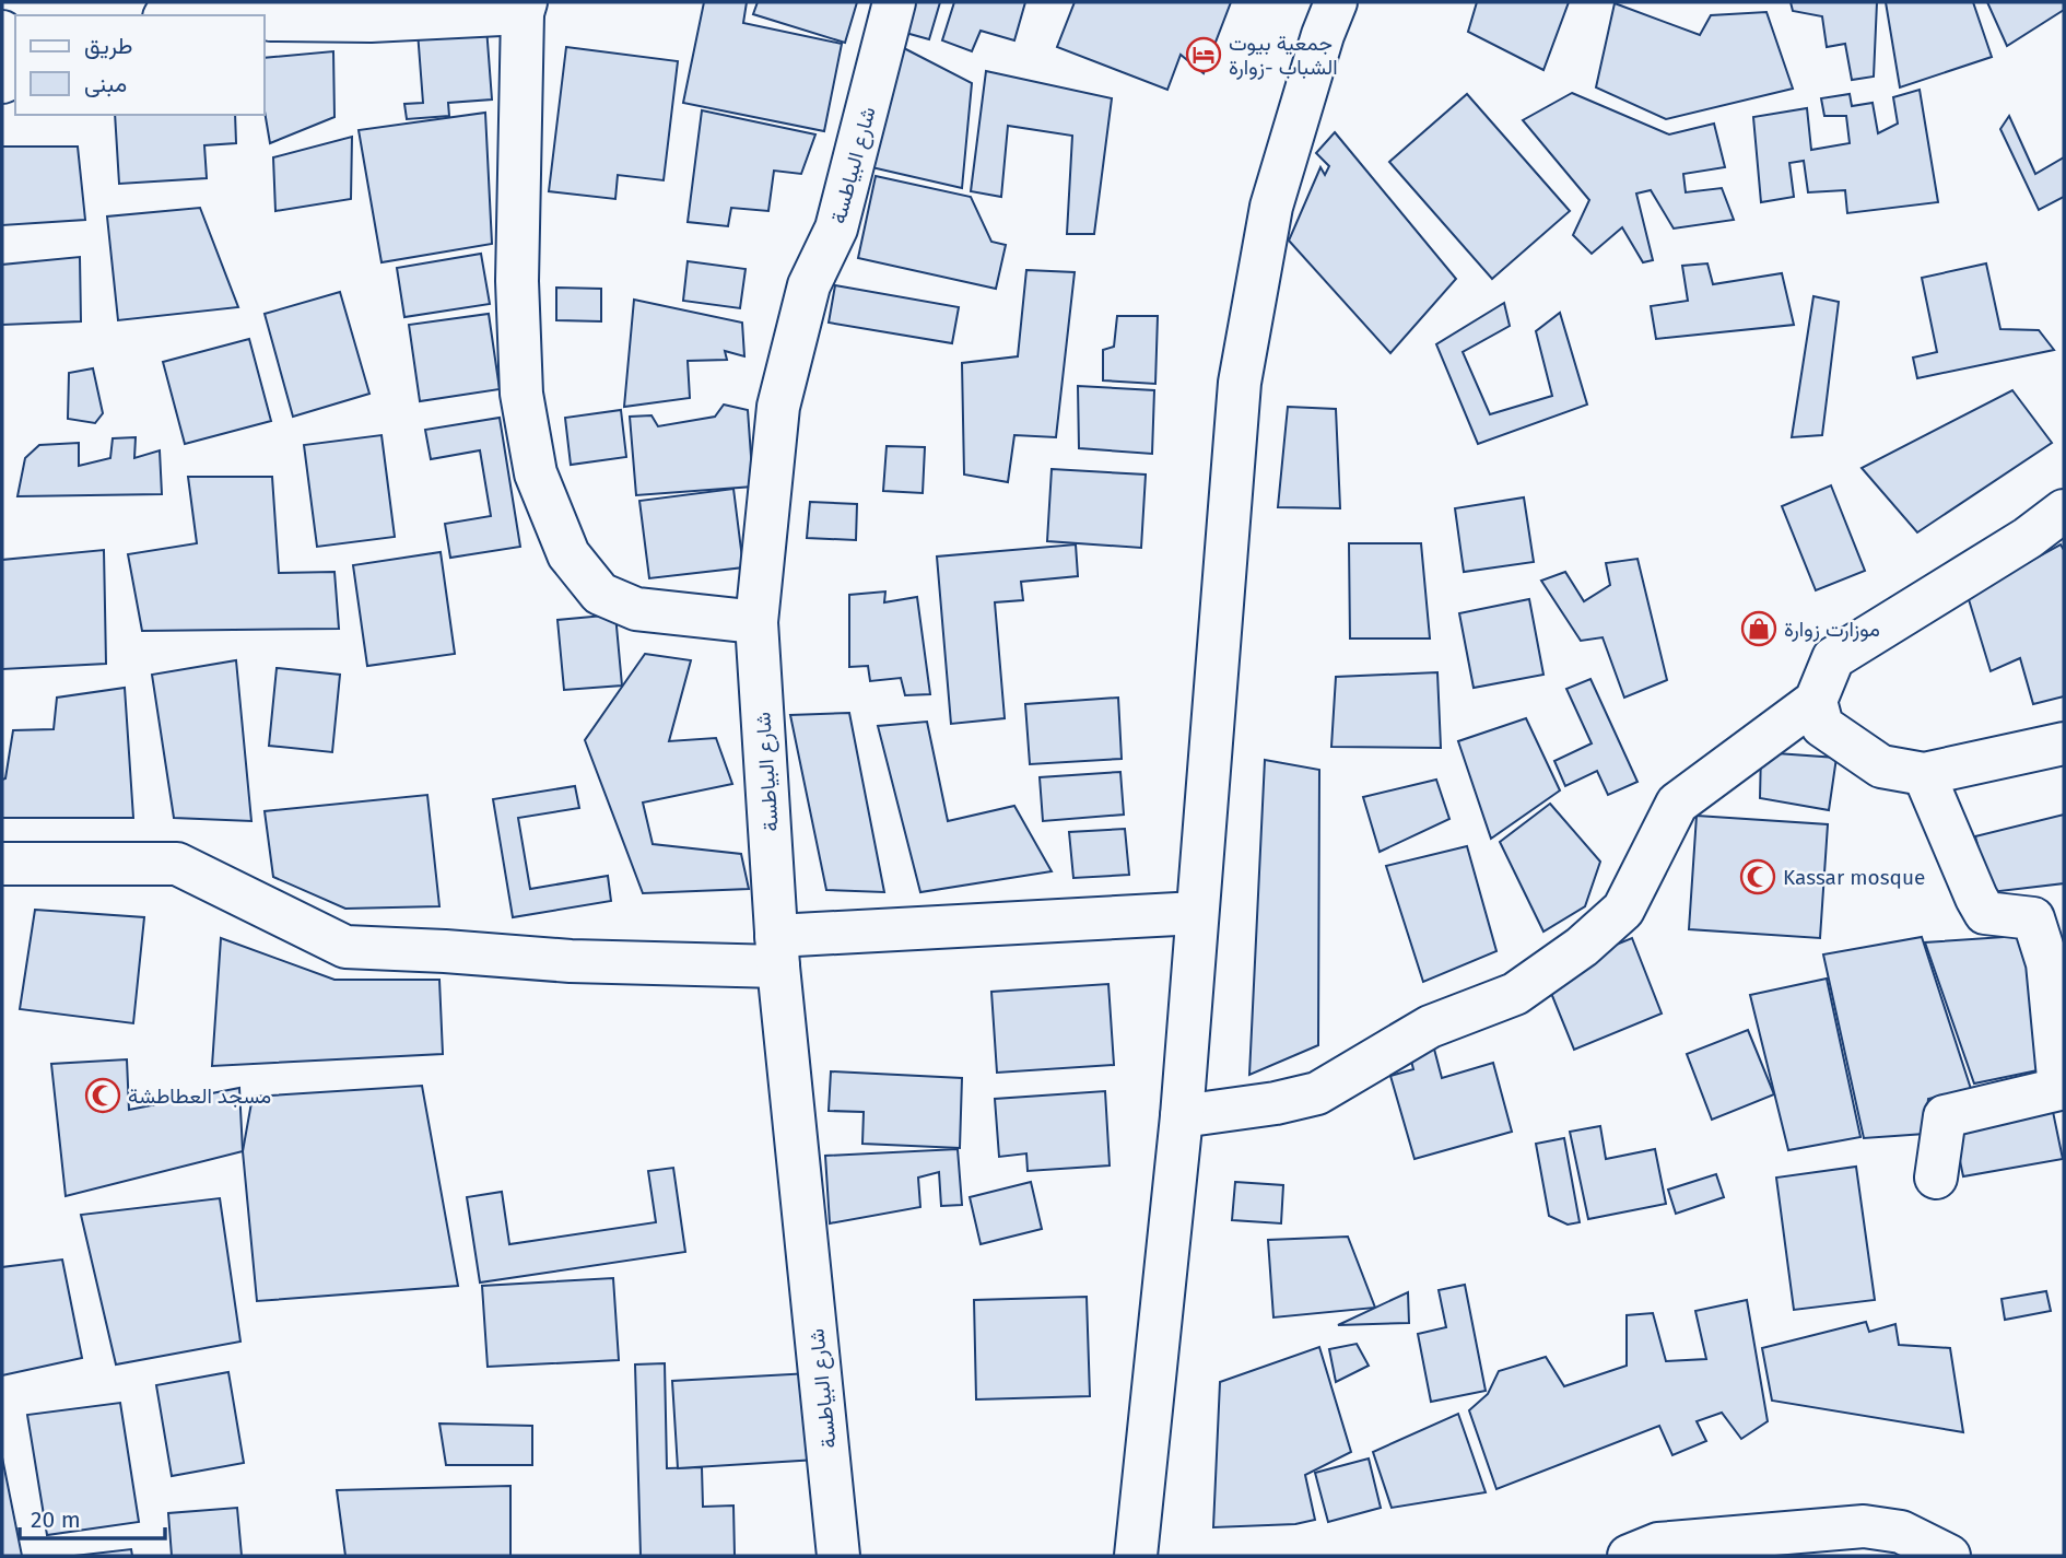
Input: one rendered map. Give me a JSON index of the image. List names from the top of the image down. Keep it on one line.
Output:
{"streets":{"street":["شارع البياطسة"]},"places":{"hotel":["جمعية بيوت الشباب -زوارة"],"shop":["موزارت زوارة"],"mosque":["Kassar mosque","مسجد العطاطشة"]},"legend":["طريق","مبنى"],"scale_bar":"20 m"}
